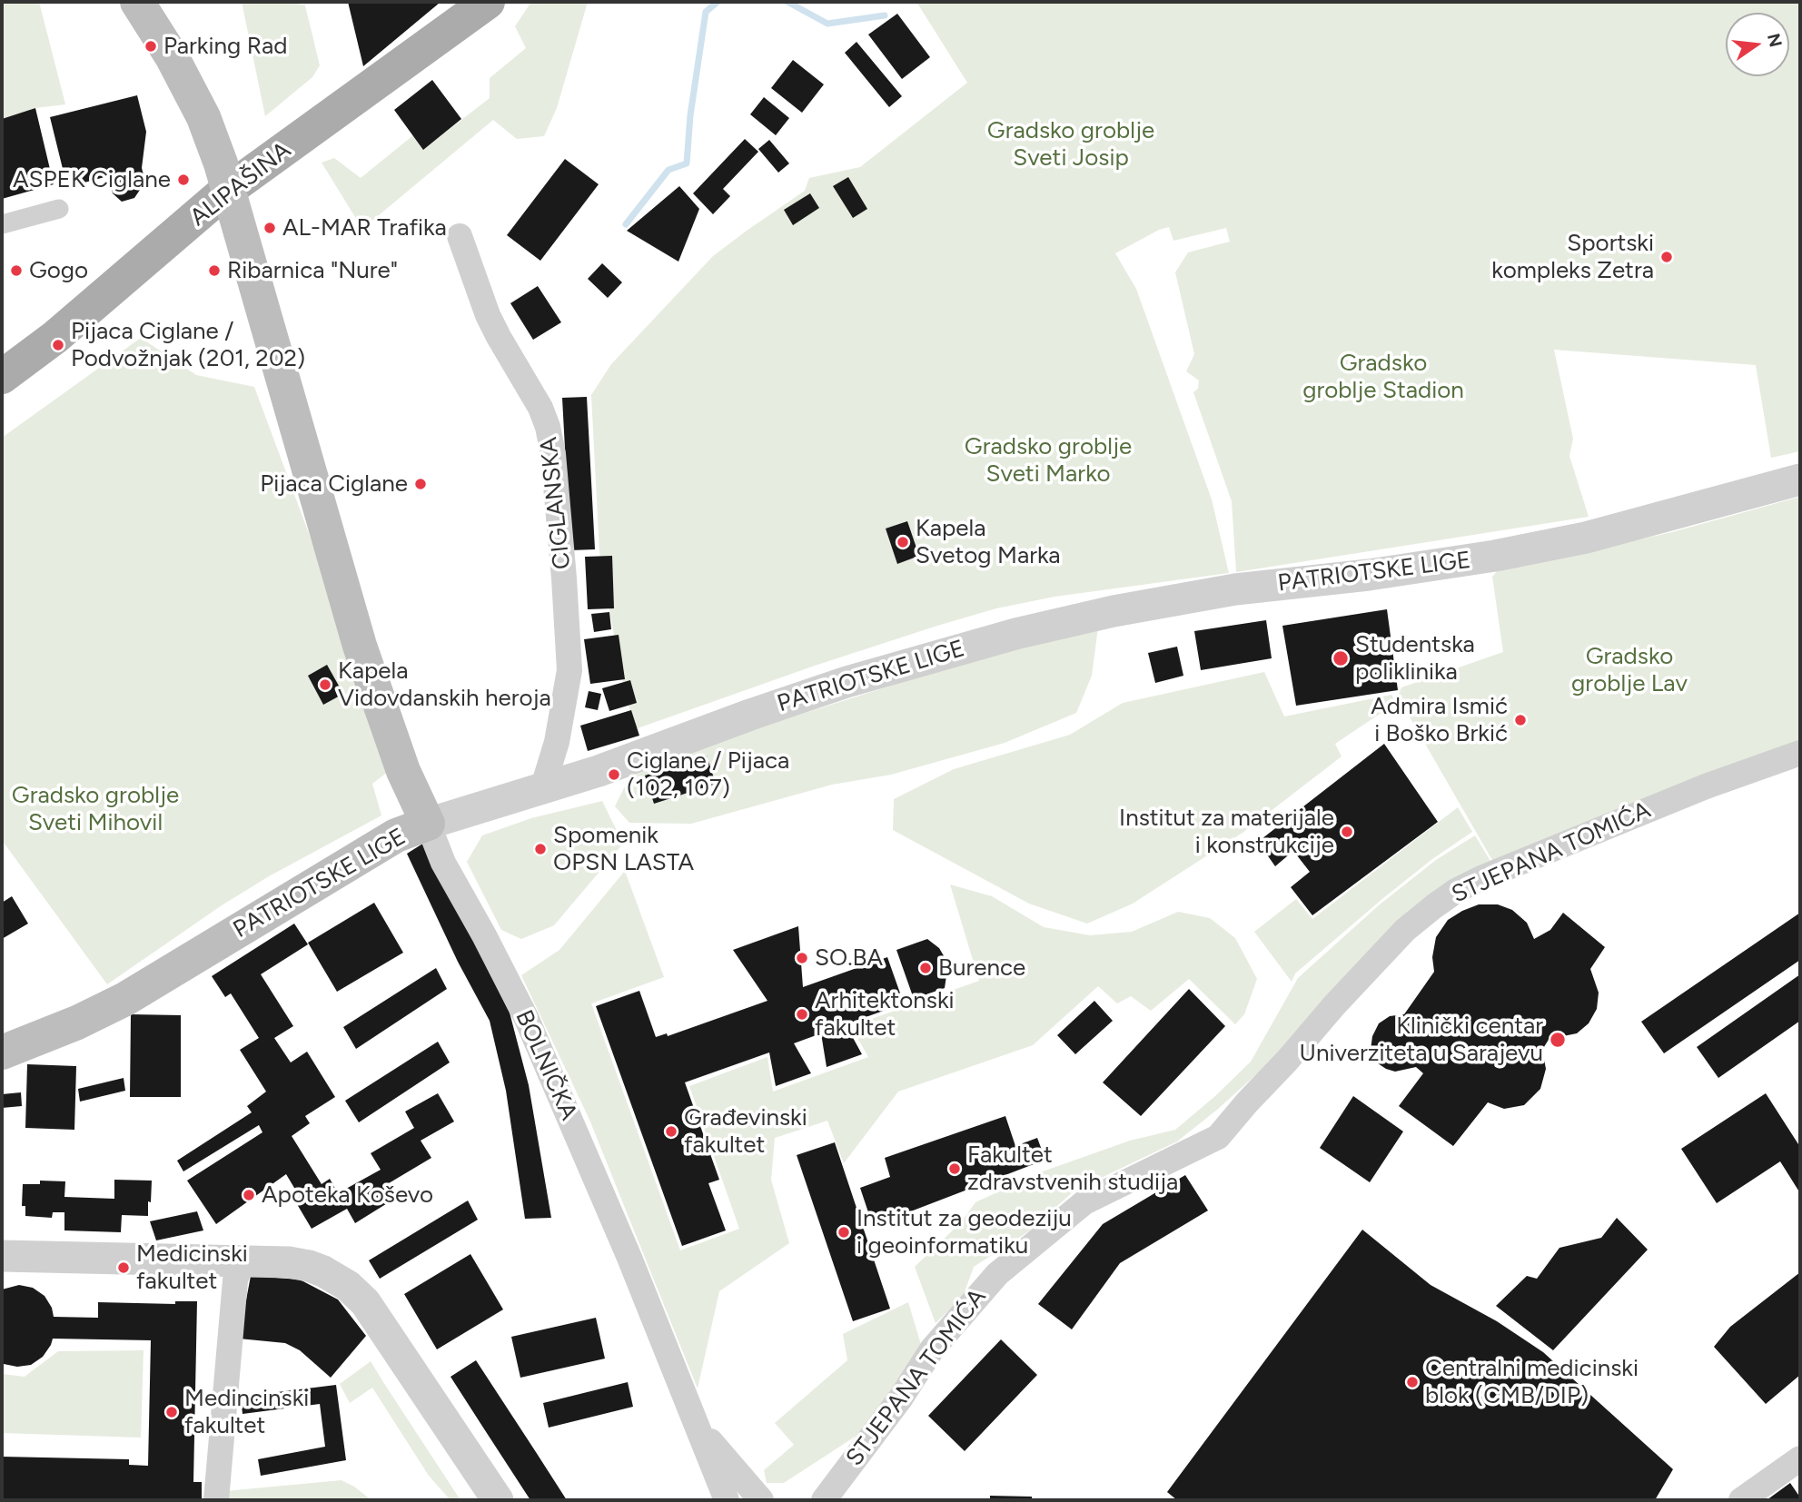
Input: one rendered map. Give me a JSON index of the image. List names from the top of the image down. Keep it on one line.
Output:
{"streets":{"main road":["ALIPAŠINA","PATRIOTSKE LIGE","BOLNIČKA"],"street":["CIGLANSKA","STJEPANA TOMIĆA"]},"crossings":[["CIGLANSKA","PATRIOTSKE LIGE"],["PATRIOTSKE LIGE","BOLNIČKA"]],"parks":["Gradsko groblje Sveti Josip","Gradsko groblje Stadion","Gradsko groblje Sveti Marko","Gradsko groblje Lav","Gradsko groblje Sveti Mihovil"],"places":["Parking Rad","ASPEK Ciglane","AL-MAR Trafika","Sportski kompleks Zetra","Gogo","Ribarnica \"Nure\"","Pijaca Ciglane / Podvožnjak (201, 202)","Pijaca Ciglane","Kapela Svetog Marka","Studentska poliklinika","Kapela Vidovdanskih heroja","Admira Ismić i Boško Brkić","Ciglane / Pijaca (102, 107)","Institut za materijale i konstrukcije","Spomenik OPSN LASTA","SO.BA","Burence","Arhitektonski fakultet","Klinički centar Univerziteta u Sarajevu","Građevinski fakultet","Fakultet zdravstvenih studija","Apoteka Koševo","Institut za geodeziju i geoinformatiku","Medicinski fakultet","Centralni medicinski blok (CMB/DIP)","Medincinski fakultet"],"north":"right"}
